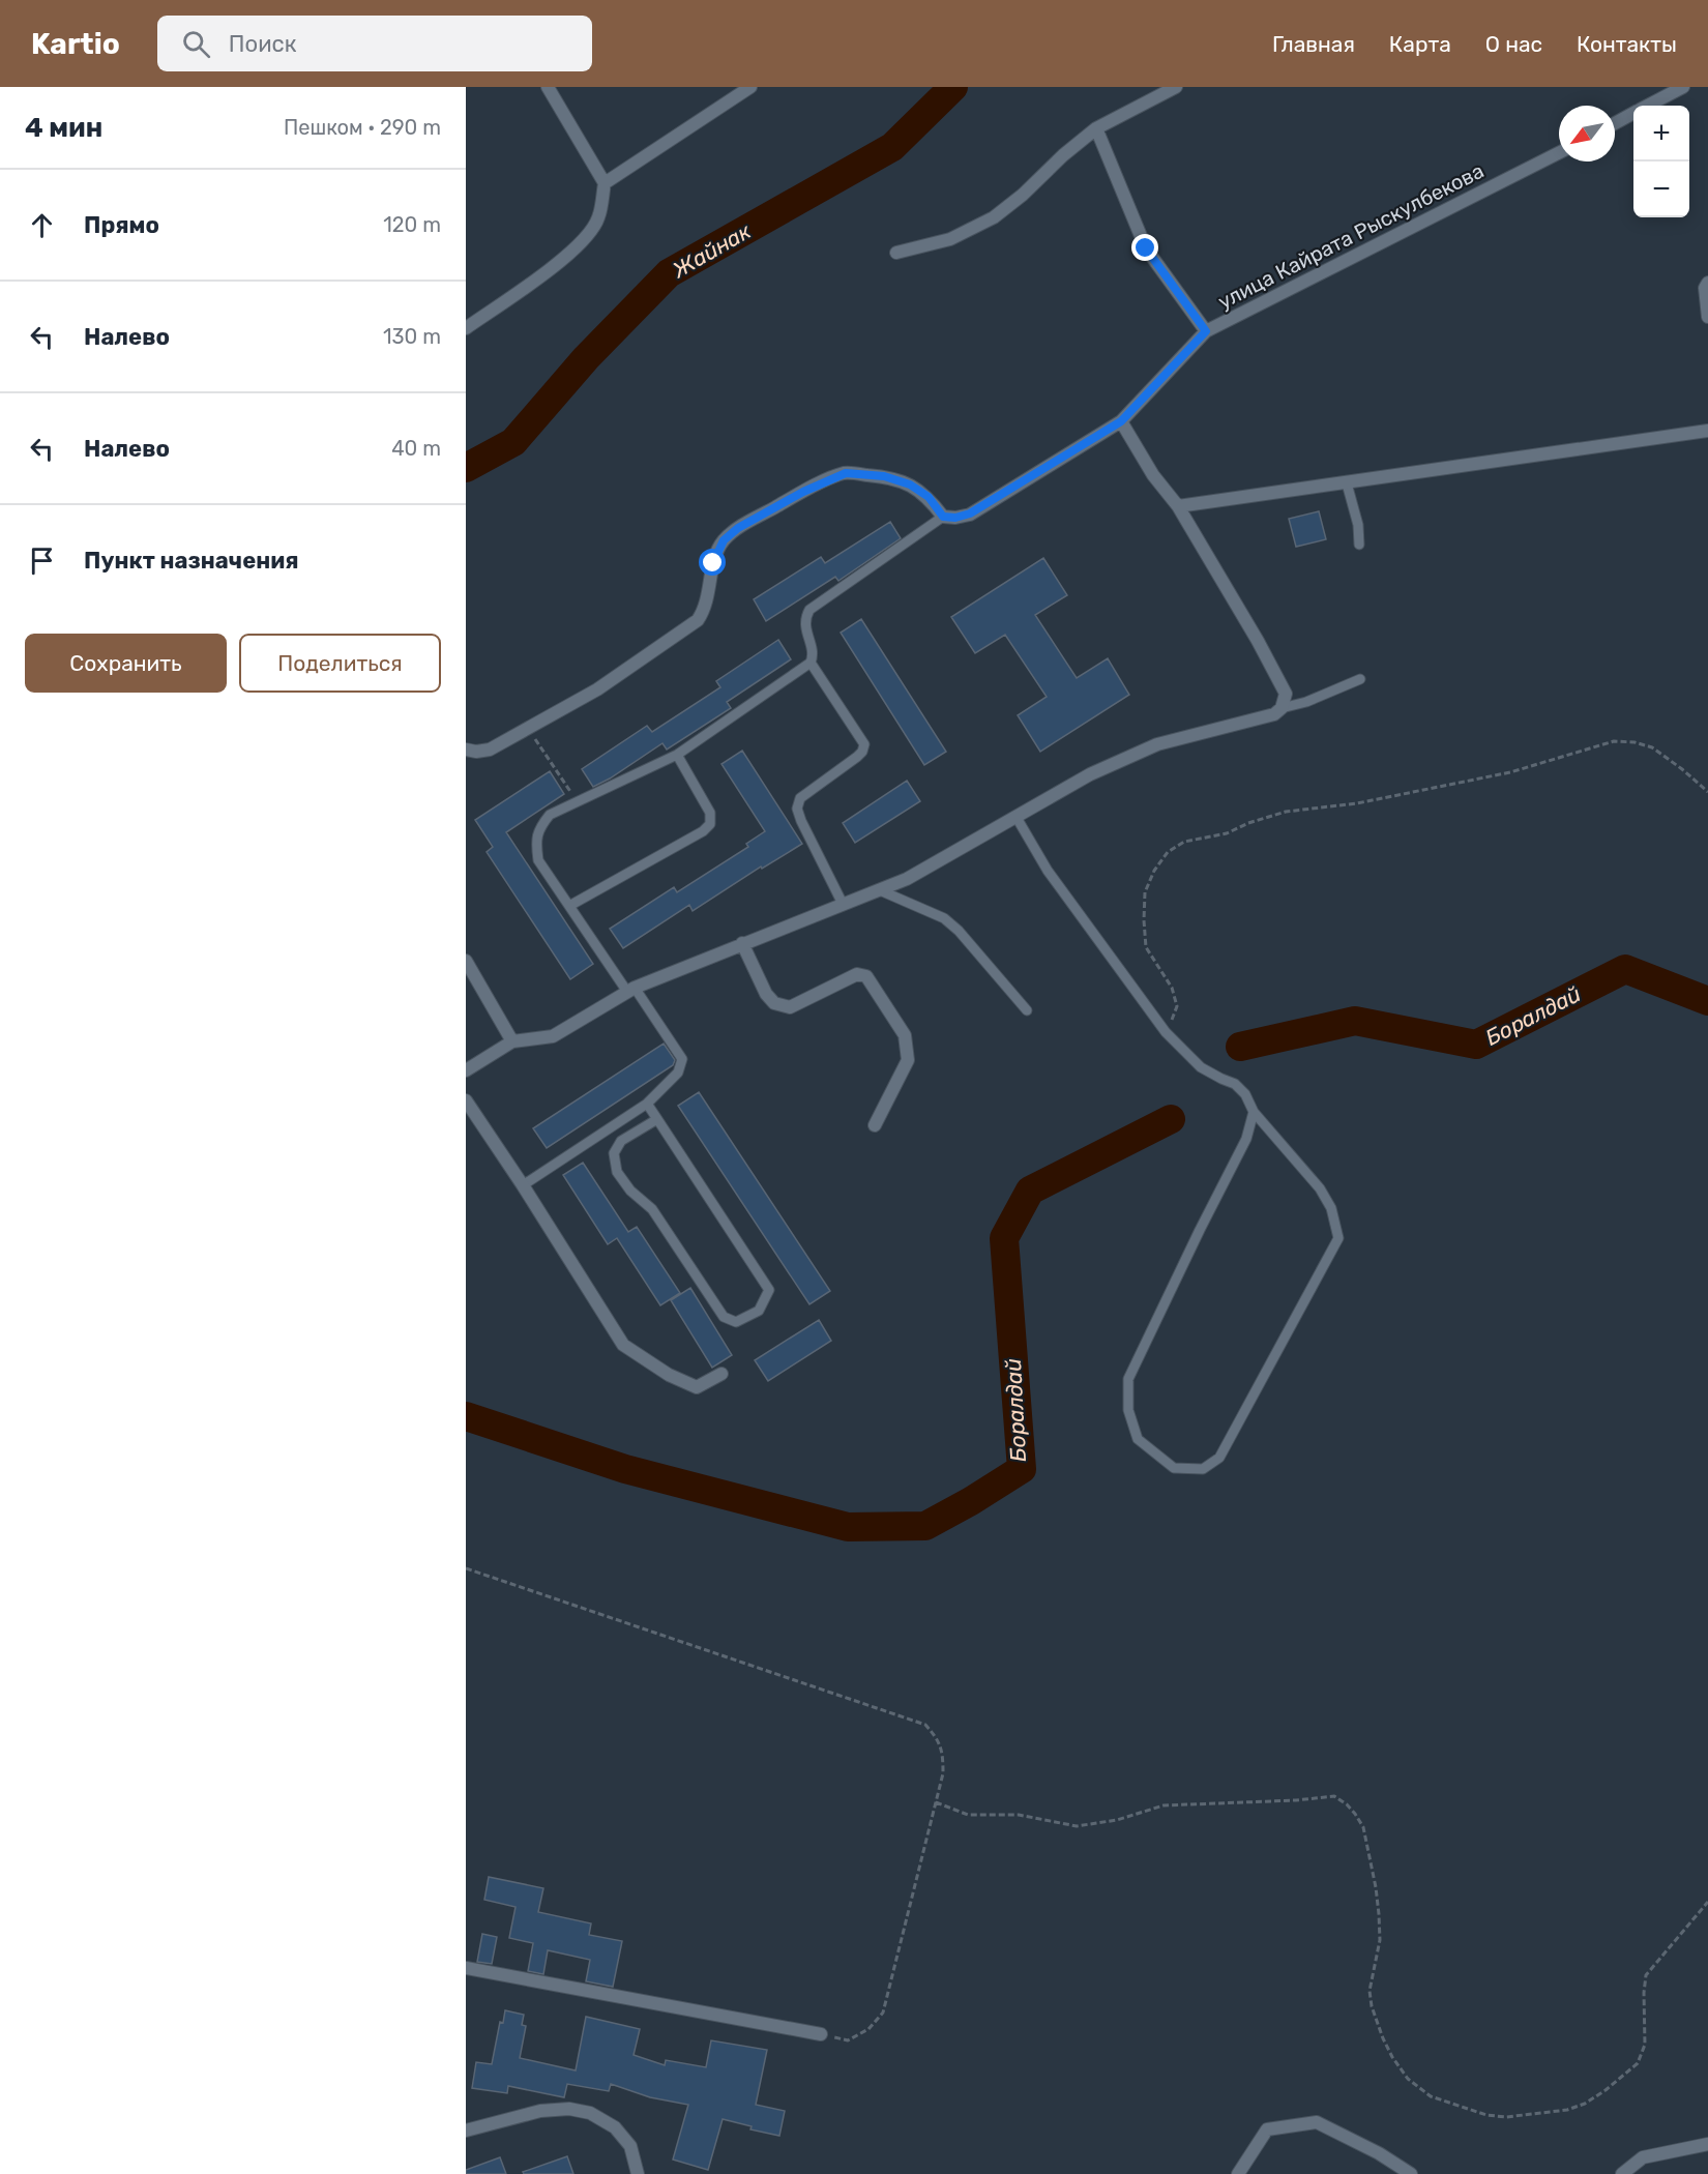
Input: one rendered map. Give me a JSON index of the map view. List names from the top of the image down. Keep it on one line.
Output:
{"streets":{"street":["улица Кайрата Рыскулбекова"]},"water":["Жайнак","Боралдай"],"north":"bottom left","page":{"header":"Kartio","search":"Поиск","nav":["Главная","Карта","О нас","Контакты"],"heading":["4 мин","Пешком · 290 m"],"map_buttons":["+","−"],"list":[["Прямо","120 m"],["Налево","130 m"],["Налево","40 m"],"Пункт назначения"],"buttons":["Сохранить","Поделиться"]}}
